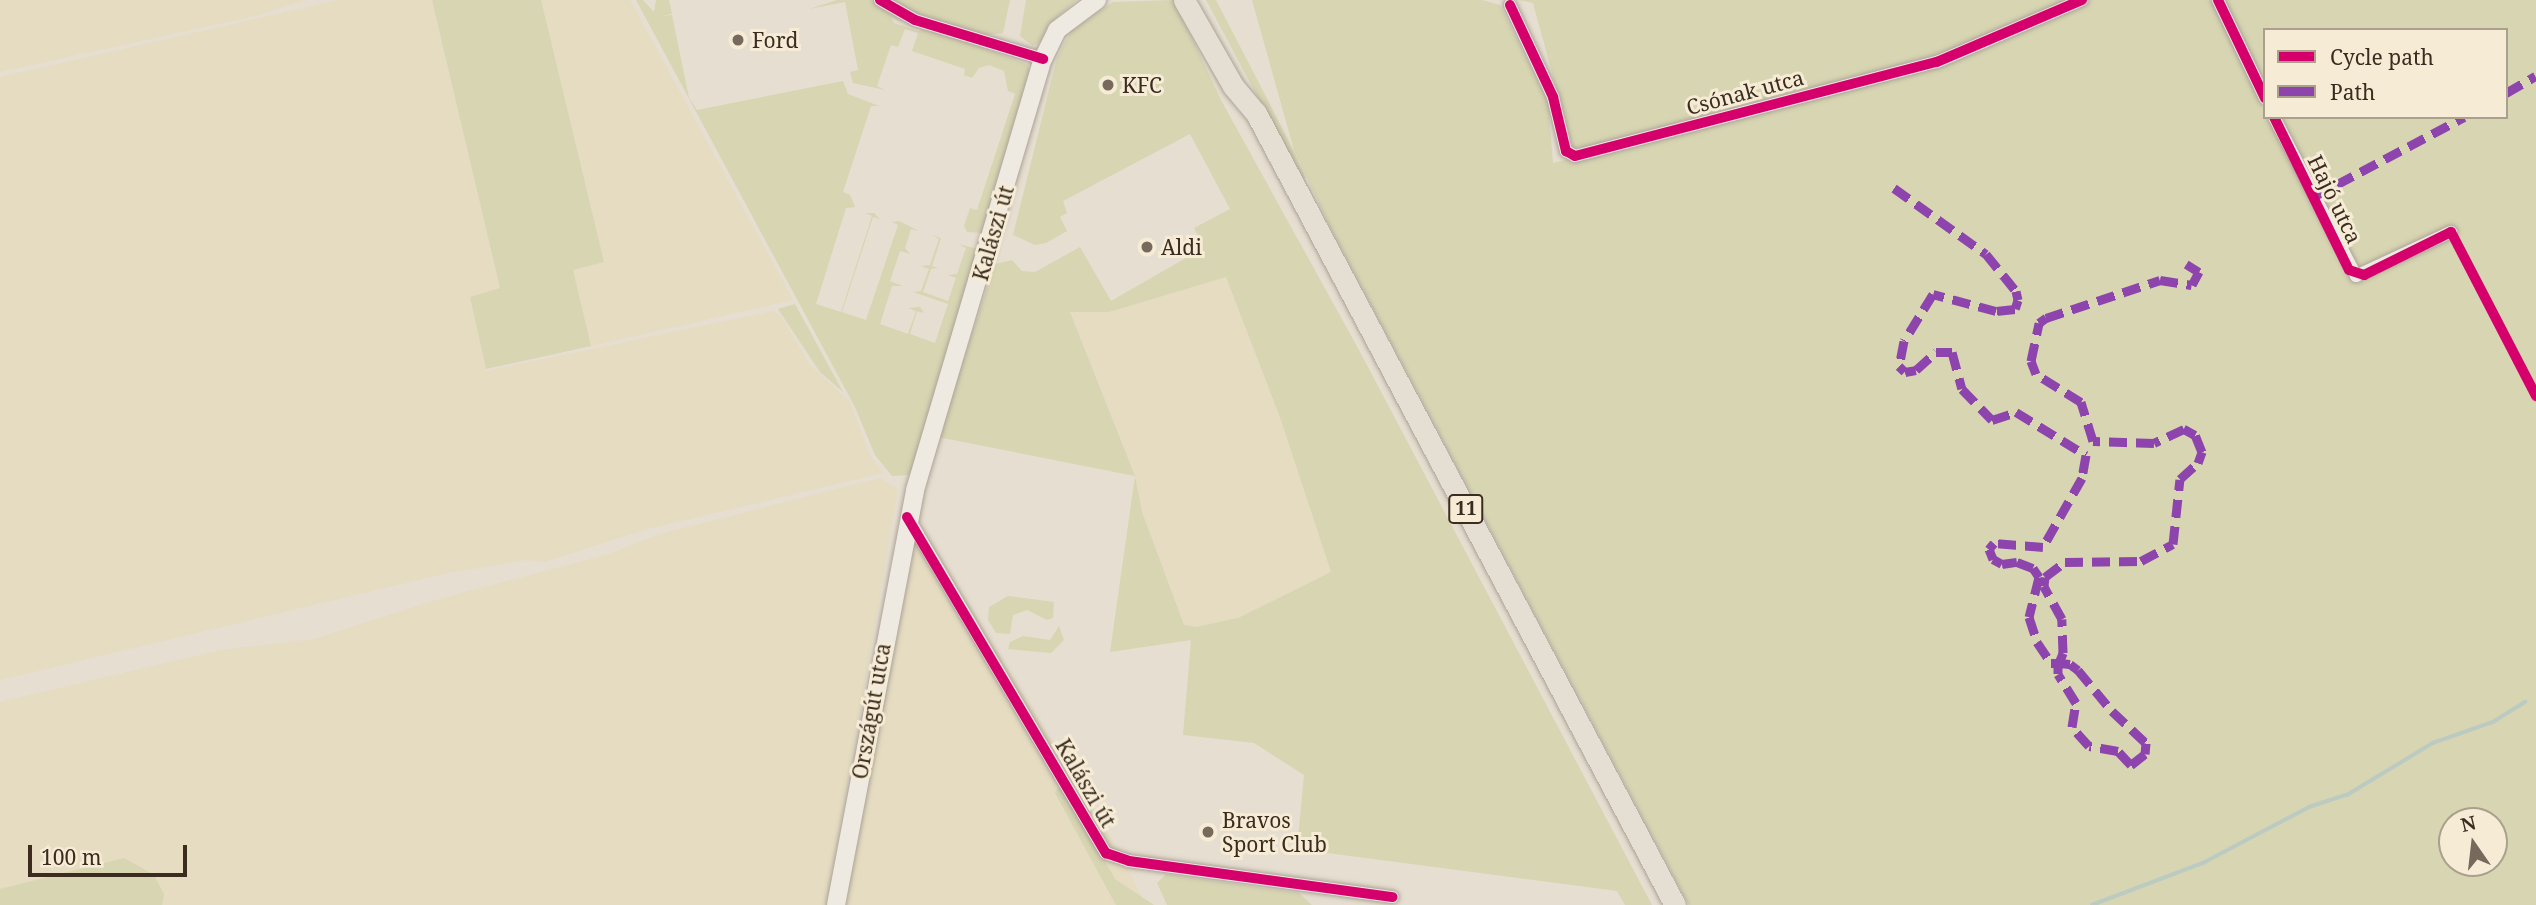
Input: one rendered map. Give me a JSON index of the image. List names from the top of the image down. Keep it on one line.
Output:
{"streets":{"main road":["Kalászi út","11","Országút utca"],"street":["Csónak utca","Hajó utca"]},"crossings":[["Kalászi út","Országút utca"]],"places":["Ford","KFC","Aldi","Bravos Sport Club"],"legend":["Cycle path","Path"],"scale_bar":"100 m","north":"top"}
